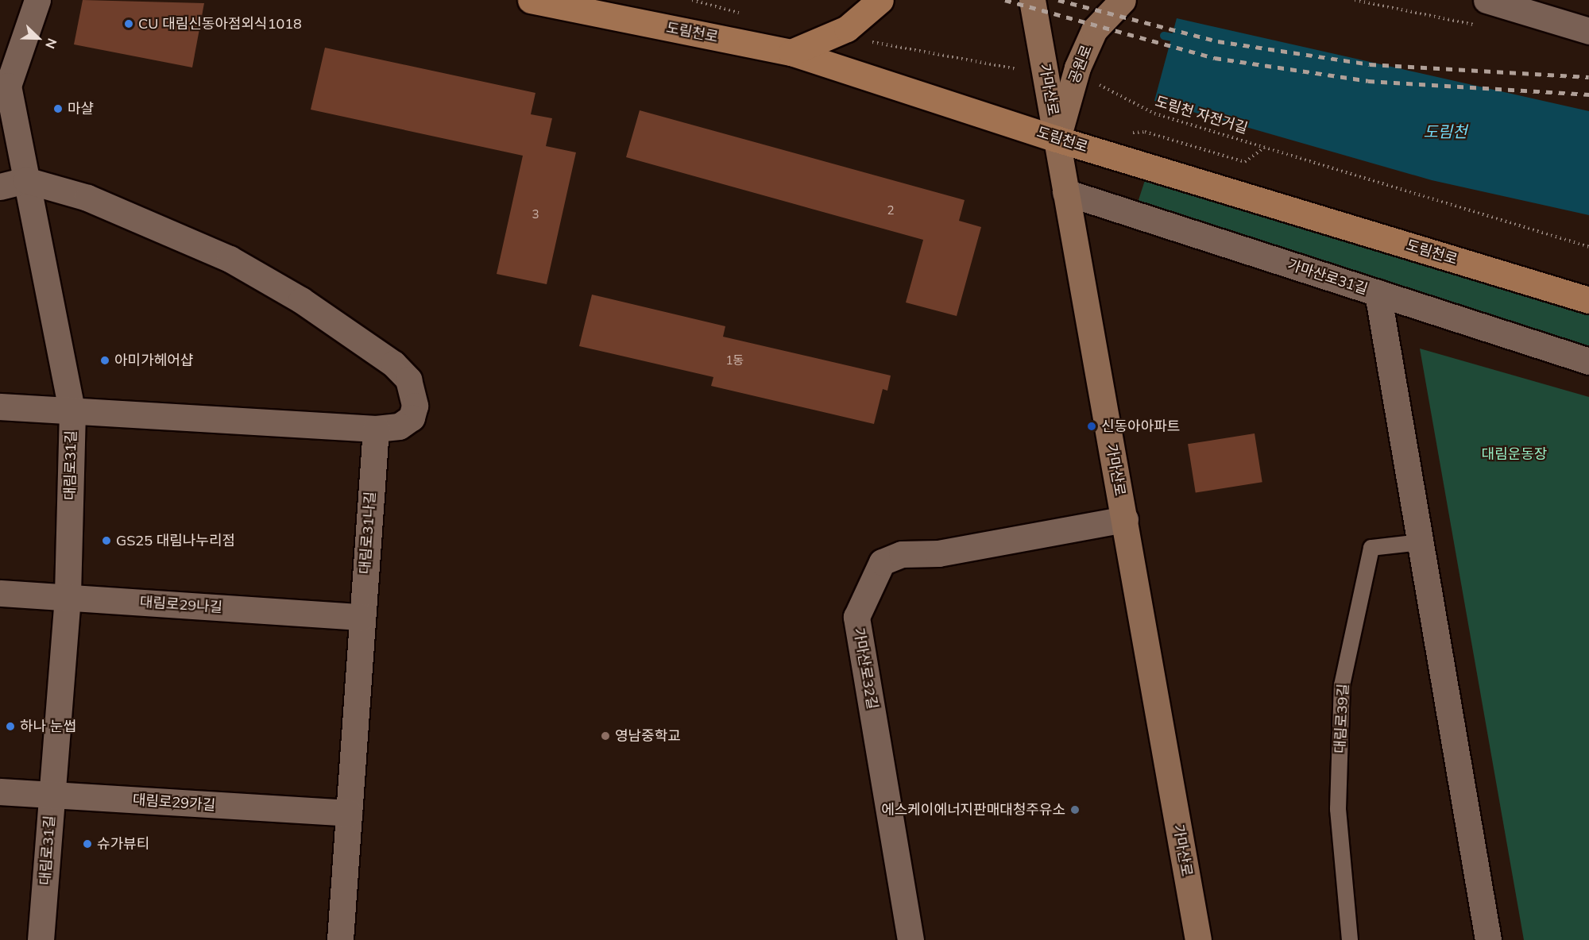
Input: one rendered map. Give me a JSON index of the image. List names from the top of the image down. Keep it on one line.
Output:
{"streets":{"main road":["도림천로","공원로","가마산로"],"street":["가마산로31길","대림로31길","대림로31나길","대림로29나길","가마산로32길","대림로29가길"],"lane":["대림로39길"],"path":["도림천 자전거길"]},"crossings":[["도림천로","공원로"],["도림천로","가마산로"],["공원로","가마산로"],["가마산로","가마산로31길"],["가마산로","가마산로32길"],["대림로31길","대림로29나길"],["대림로31길","대림로29가길"],["대림로31나길","대림로29나길"],["대림로31나길","대림로29가길"]],"water":["도림천"],"parks":["대림운동장"],"places":["CU 대림신동아점외식1018","마샬","아미가헤어샵","신동아아파트","GS25 대림나누리점","하나 눈썹","영남중학교","에스케이에너지판매대청주유소","슈가뷰티"],"house_numbers":["2","3","1동"],"north":"bottom right"}
